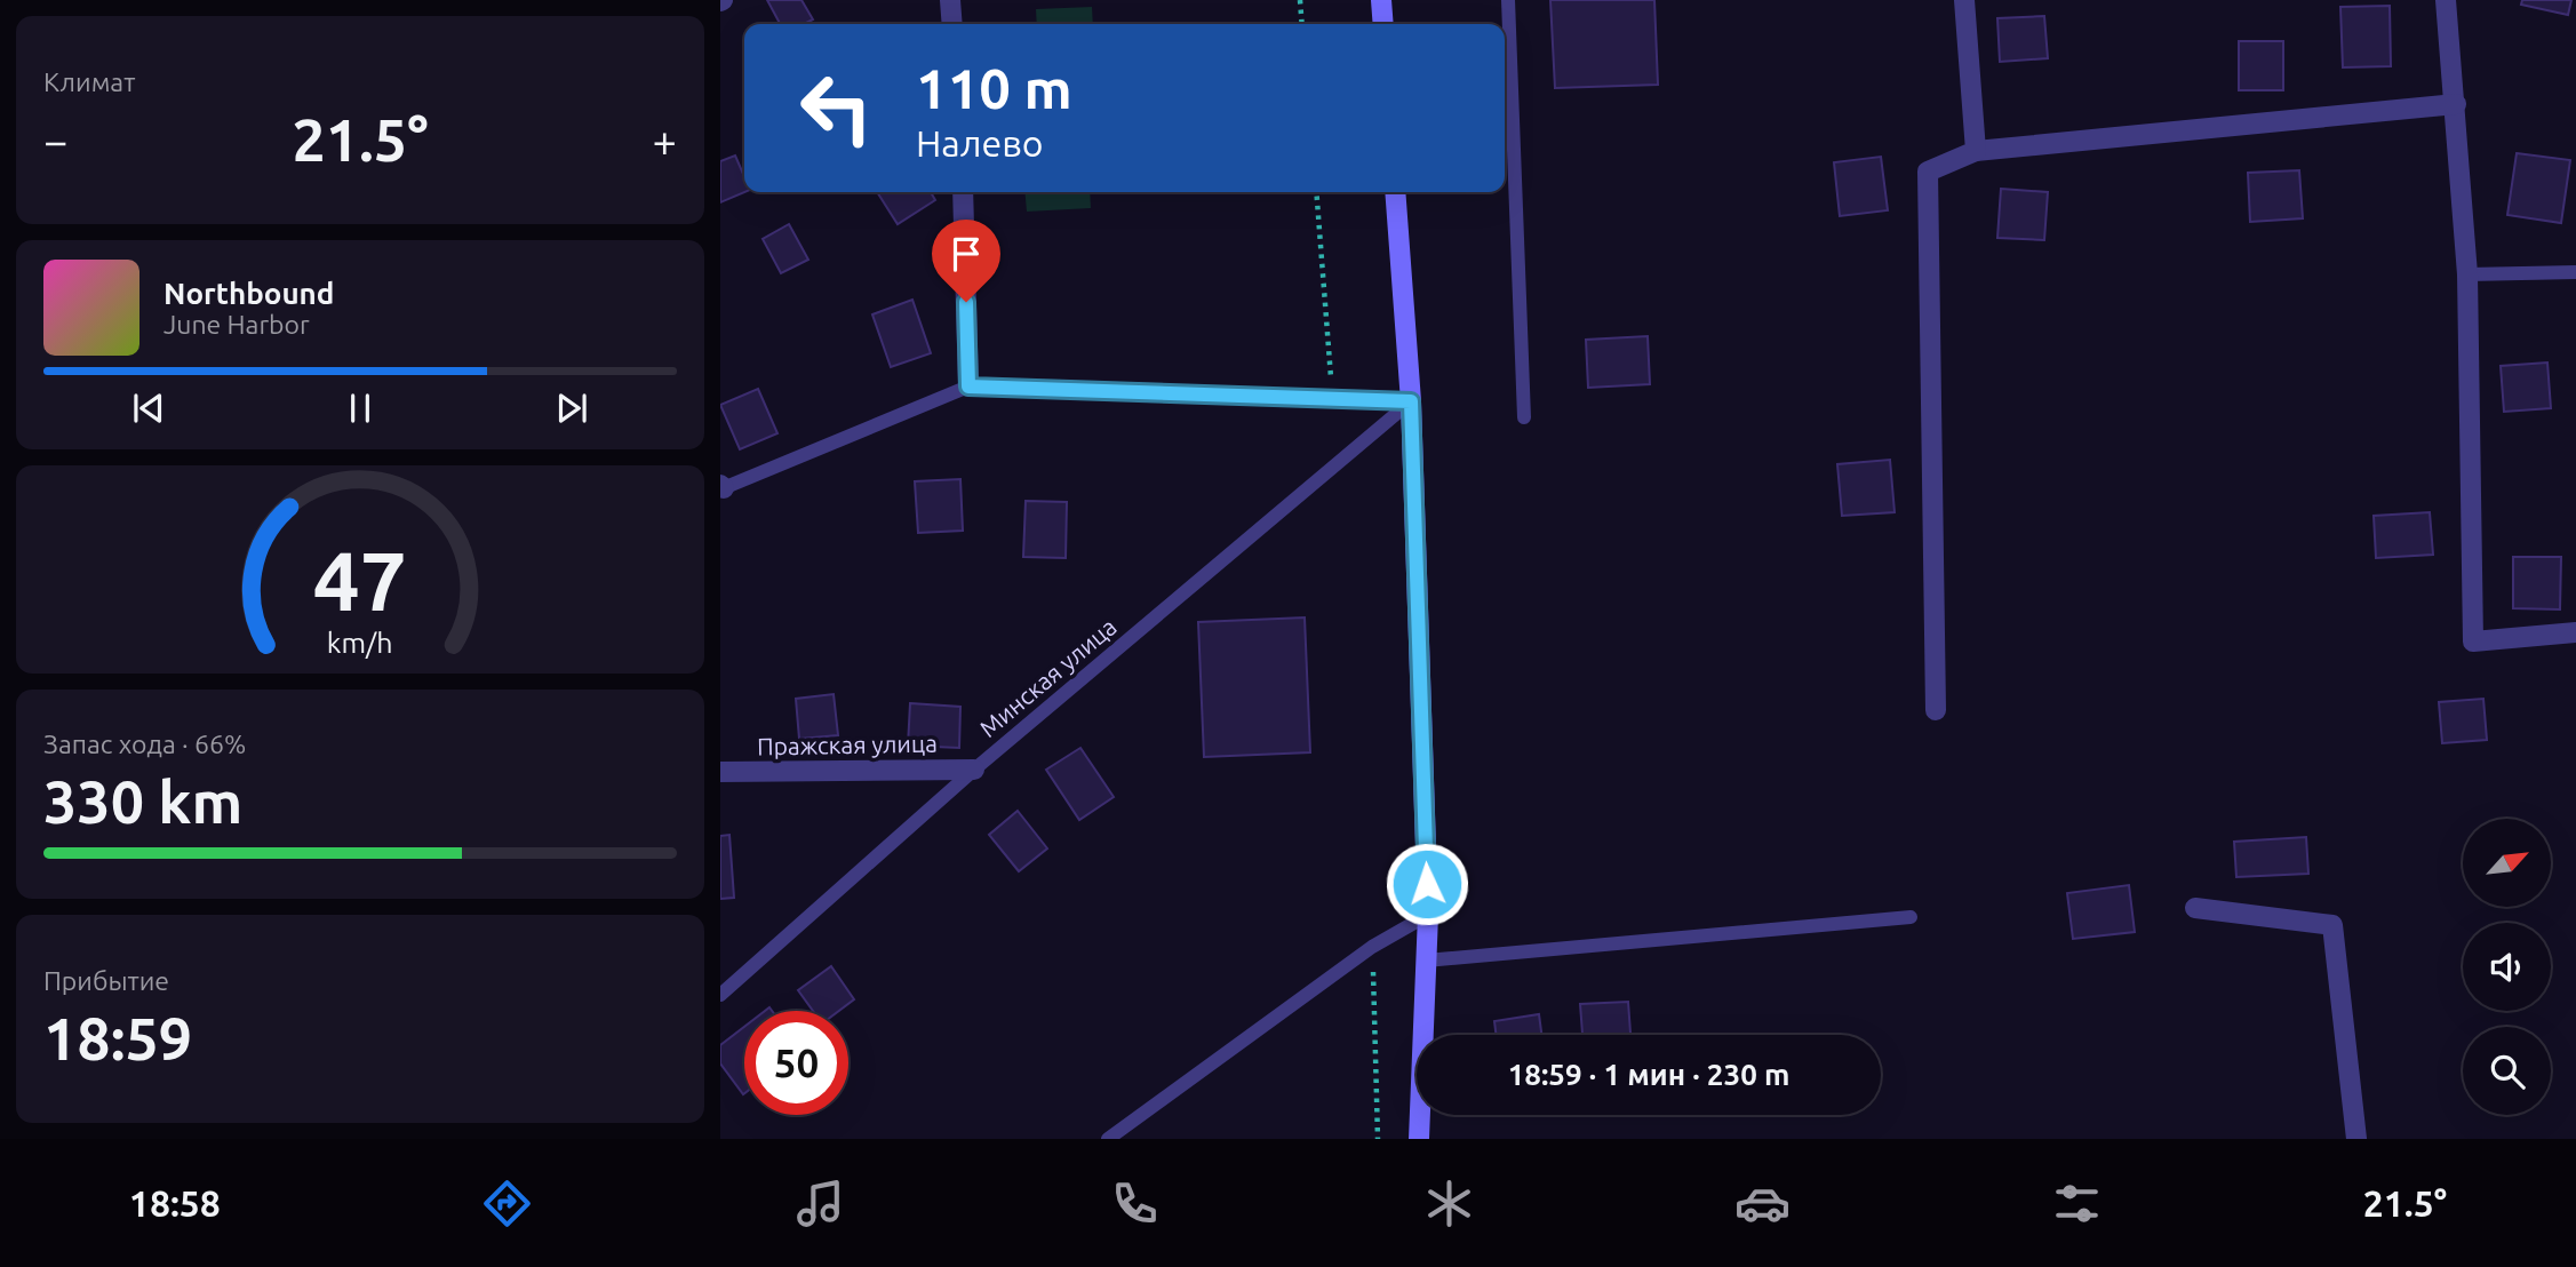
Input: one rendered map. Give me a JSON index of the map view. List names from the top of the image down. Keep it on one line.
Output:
{"streets":{"street":["Пражская улица"],"lane":["Минская улица"]},"crossings":[["Минская улица","Пражская улица"]],"north":"top right","page":{"tile":["Климат",["Запас хода · 66%","330 km"],["Прибытие","18:59"]],"turn":["110 m","Налево"],"heat":["−","21.5°","+"],"song":["Northbound","June Harbor"],"limit":"50","trip":"18:59 · 1 мин · 230 m","tabs":["18:58","21.5°"],"gauge":["47","km/h"]}}
